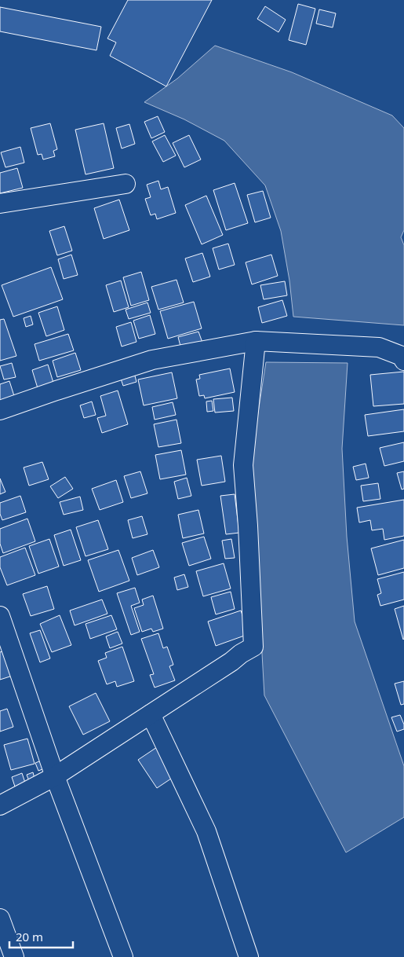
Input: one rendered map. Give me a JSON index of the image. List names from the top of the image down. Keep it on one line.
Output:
{"scale_bar":"20 m"}
